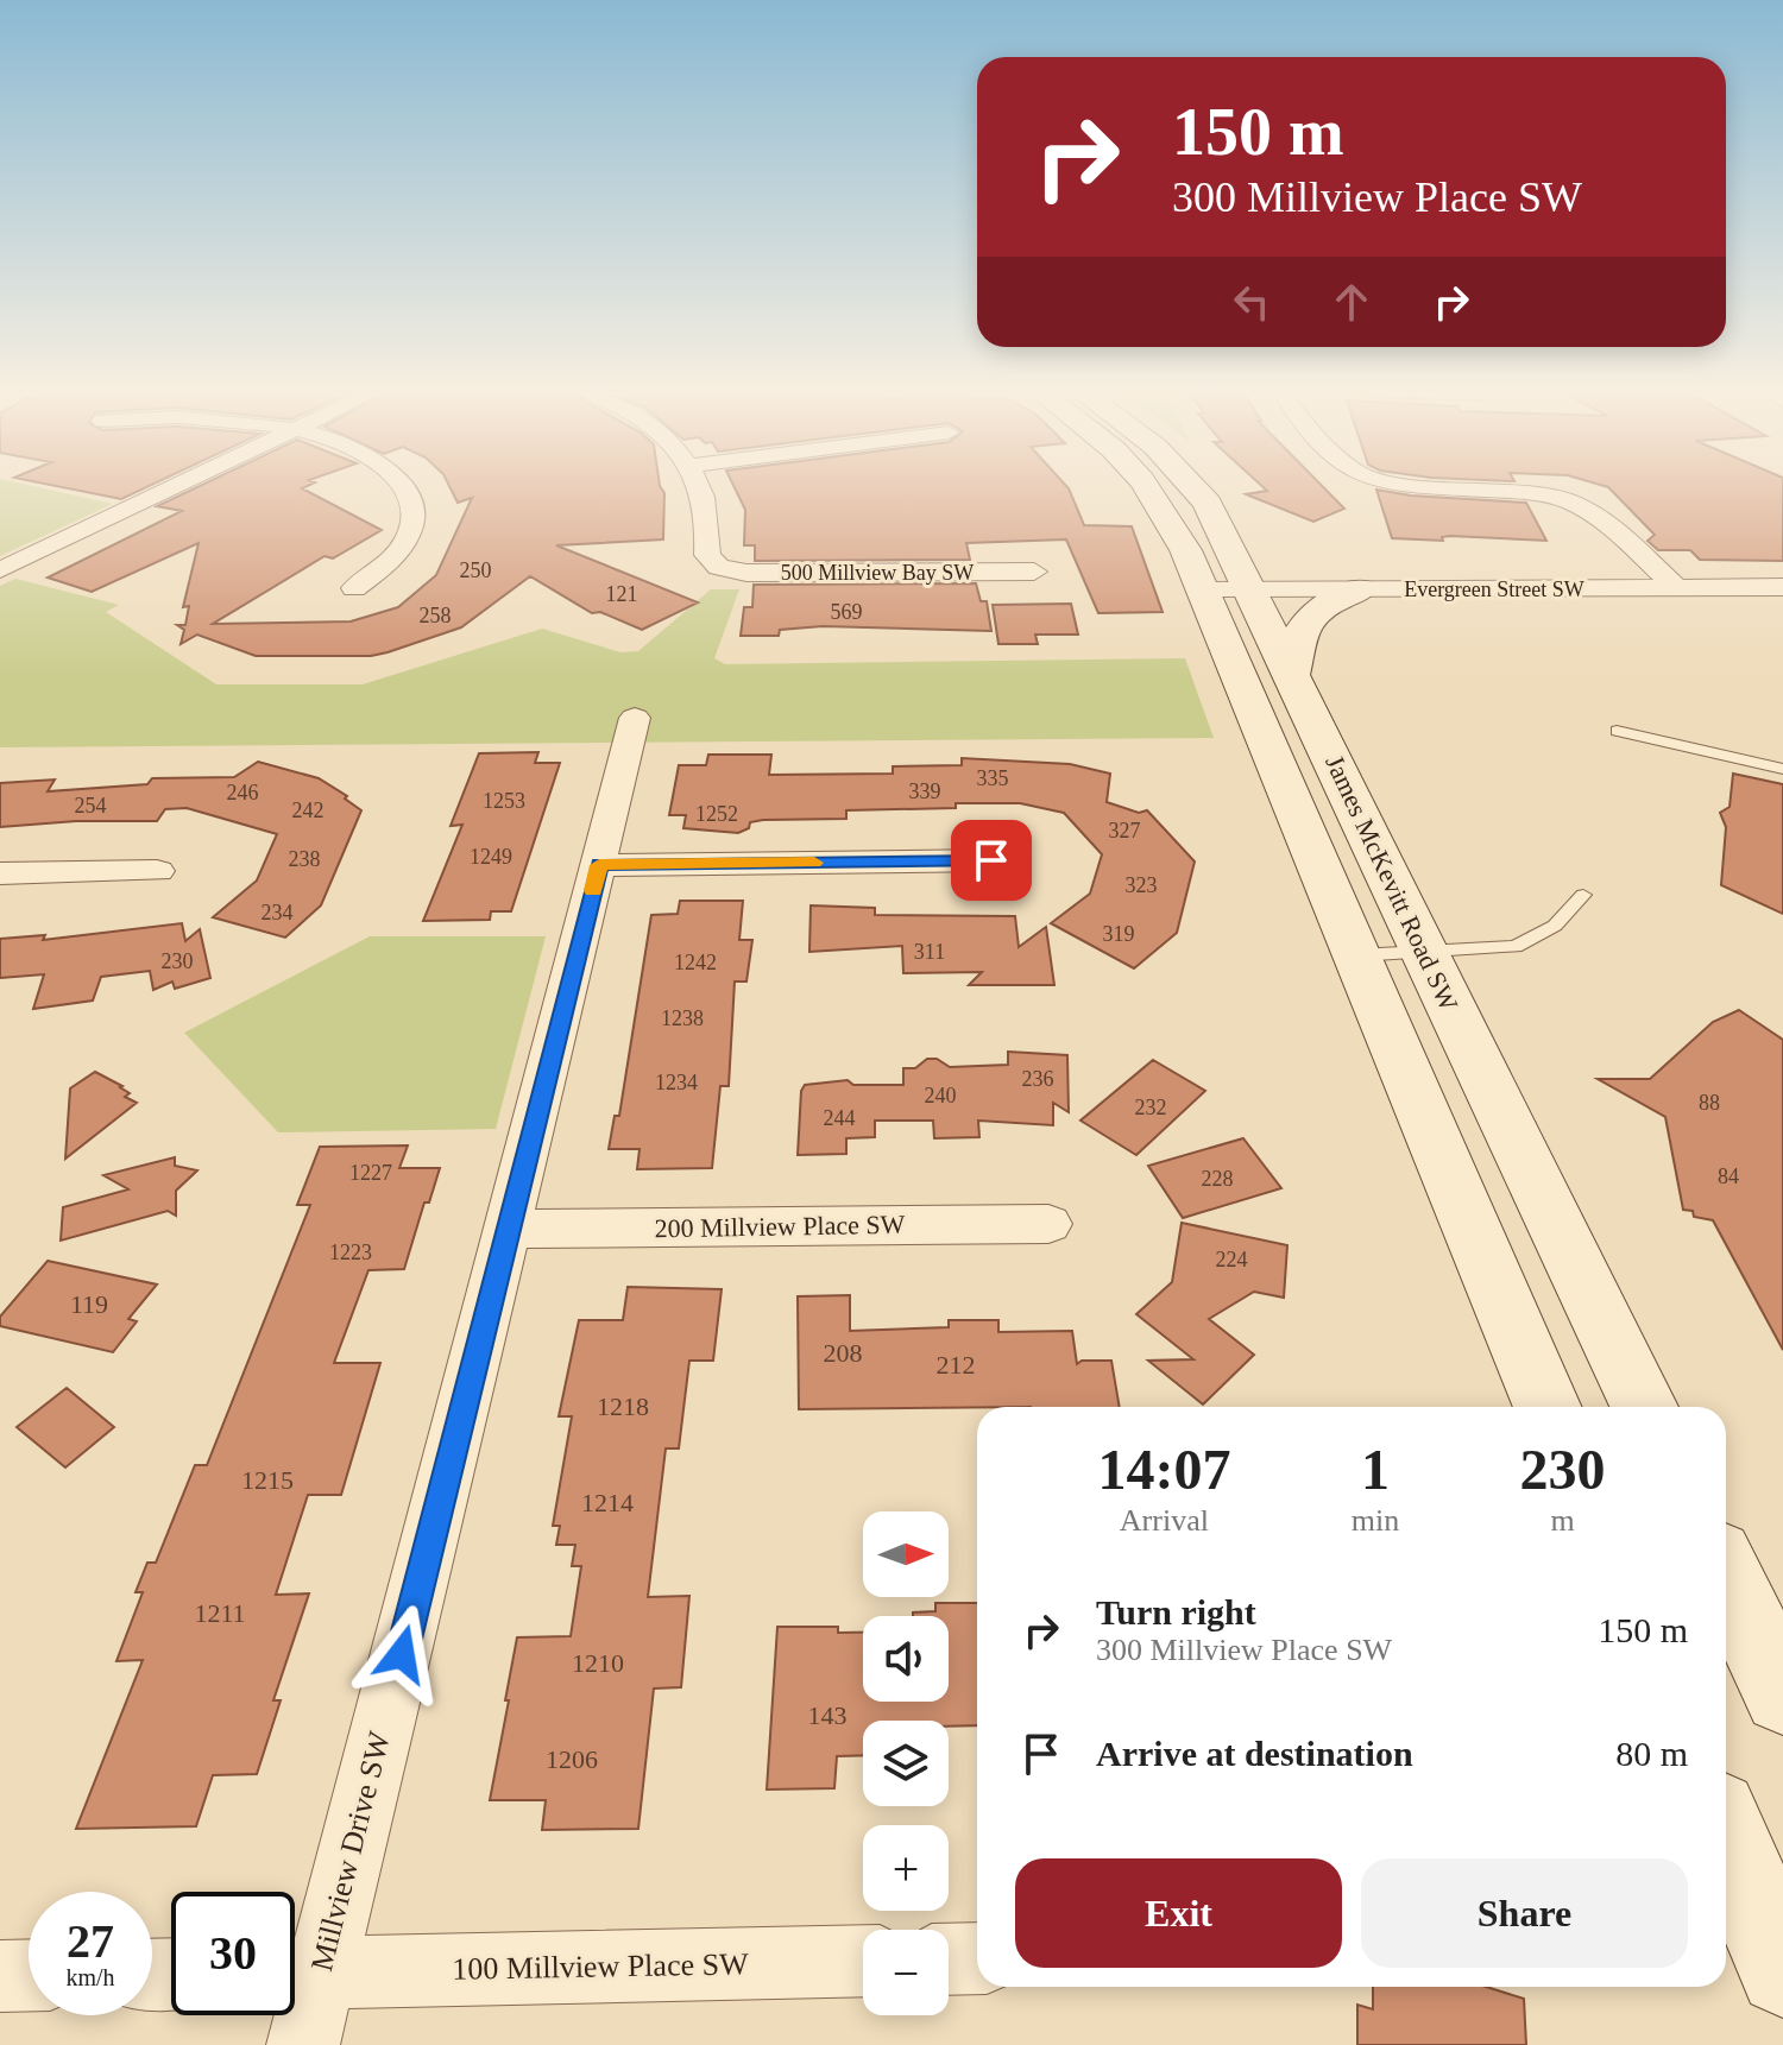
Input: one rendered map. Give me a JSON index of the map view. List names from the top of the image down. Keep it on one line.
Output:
{"streets":{"main road":["James McKevitt Road SW"],"street":["500 Millview Bay SW","Evergreen Street SW","200 Millview Place SW","Millview Drive SW","100 Millview Place SW"]},"crossings":[["Evergreen Street SW","James McKevitt Road SW"],["200 Millview Place SW","Millview Drive SW"],["Millview Drive SW","100 Millview Place SW"]],"house_numbers":["250","121","569","258","335","339","246","1253","254","242","1252","327","1249","238","323","234","319","311","230","1242","1238","236","1234","240","88","232","244","1227","84","228","1223","224","119","208","212","1218","1215","1214","1211","1210","143","1206"],"north":"right","page":{"turn":["150 m","300 Millview Place SW"],"eta":["14:07","Arrival","1","min","230","m"],"map_buttons":["+","−"],"list":[{"name":"Turn right","note":"300 Millview Place SW","value":"150 m"},{"name":"Arrive at destination","value":"80 m"}],"buttons":["Exit","Share"],"speed":"27 km/h","limit":"30"}}
